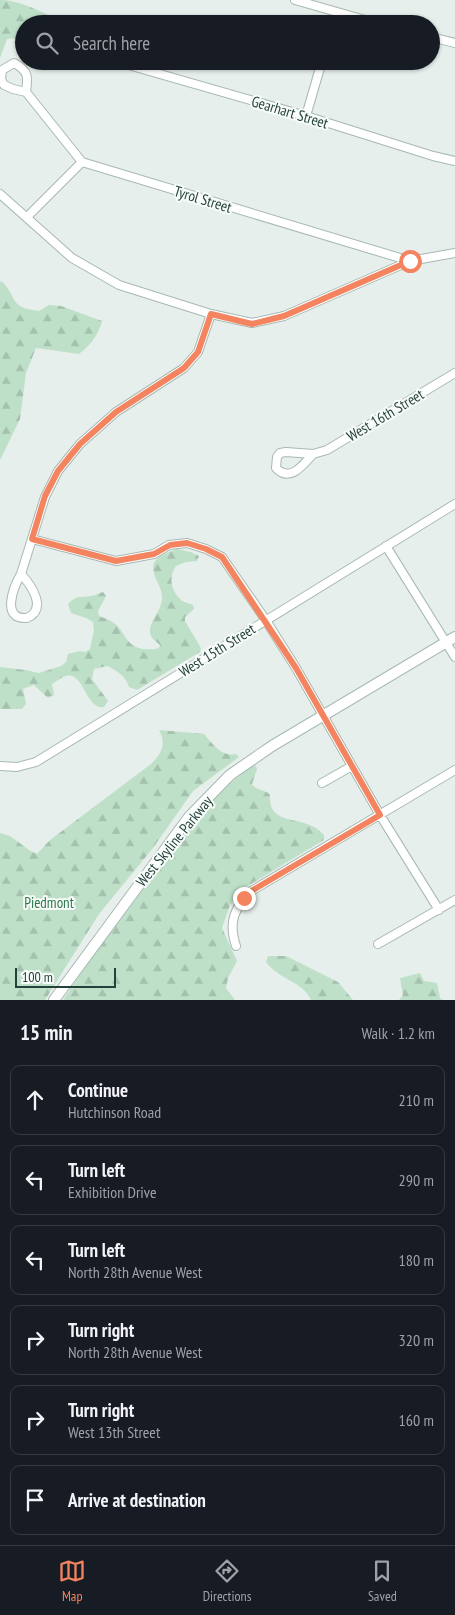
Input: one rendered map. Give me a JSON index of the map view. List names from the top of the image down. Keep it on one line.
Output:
{"streets":{"street":["Gearhart Street","Tyrol Street","West 16th Street","West 15th Street","West Skyline Parkway"]},"parks":["Piedmont"],"scale_bar":"100 m","page":{"search":"Search here","scale":"100 m","heading":["15 min","Walk · 1.2 km"],"list":[["Continue","Hutchinson Road","210 m"],["Turn left","Exhibition Drive","290 m"],["Turn left","North 28th Avenue West","180 m"],["Turn right","North 28th Avenue West","320 m"],["Turn right","West 13th Street","160 m"],"Arrive at destination"],"nav":["Map","Directions","Saved"]}}
